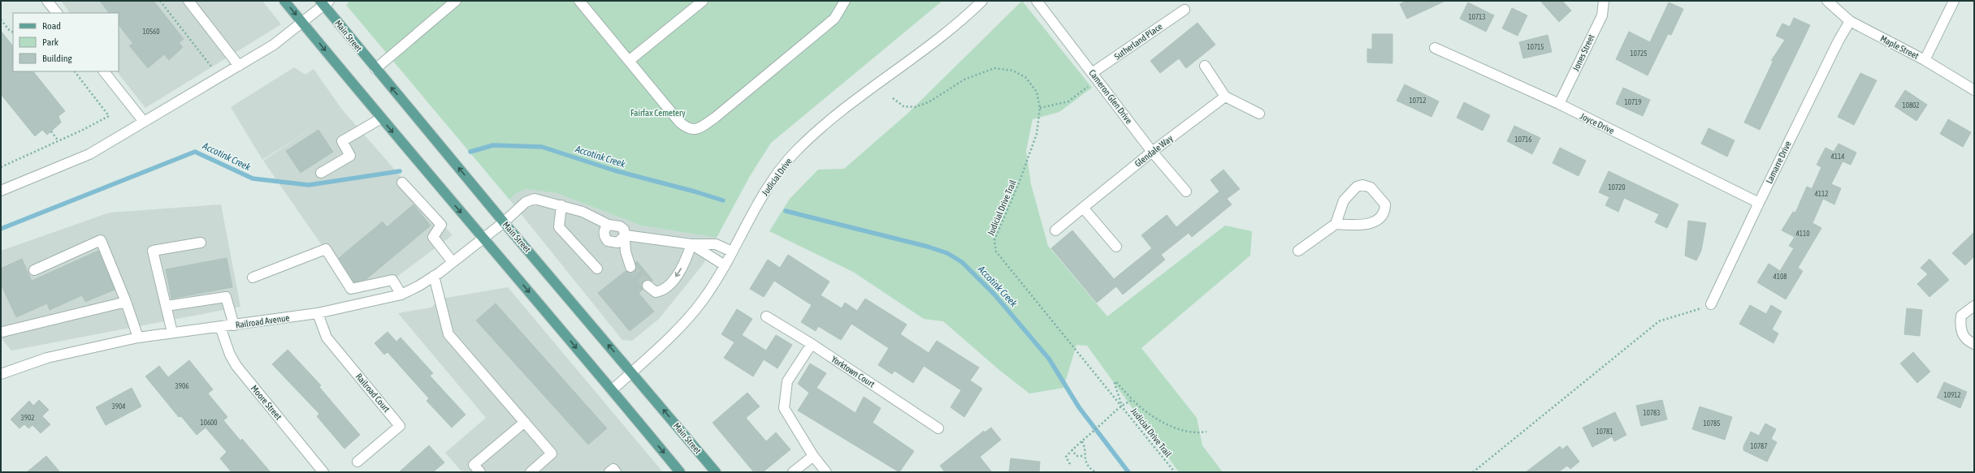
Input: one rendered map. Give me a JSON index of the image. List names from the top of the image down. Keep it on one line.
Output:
{"streets":{"main road":["Main Street"],"street":["Sutherland Place","Maple Street","Jones Street","Cameron Glen Drive","Joyce Drive","Glendale Way","Lamarre Drive","Judicial Drive","Railroad Avenue","Yorktown Court","Railroad Court","Moore Street"],"path":["Judicial Drive Trail"]},"crossings":[["Main Street","Judicial Drive"],["Main Street","Railroad Avenue"],["Sutherland Place","Cameron Glen Drive"],["Maple Street","Lamarre Drive"],["Jones Street","Joyce Drive"],["Cameron Glen Drive","Glendale Way"],["Joyce Drive","Lamarre Drive"],["Railroad Avenue","Railroad Court"],["Railroad Avenue","Moore Street"]],"water":["Accotink Creek"],"parks":["Fairfax Cemetery"],"house_numbers":["10713","10560","10715","10725","10712","10719","10802","10716","4114","10720","4112","4110","4108","3906","10912","3904","10783","3902","10600","10785","10781","10787"],"legend":["Road","Park","Building"]}
